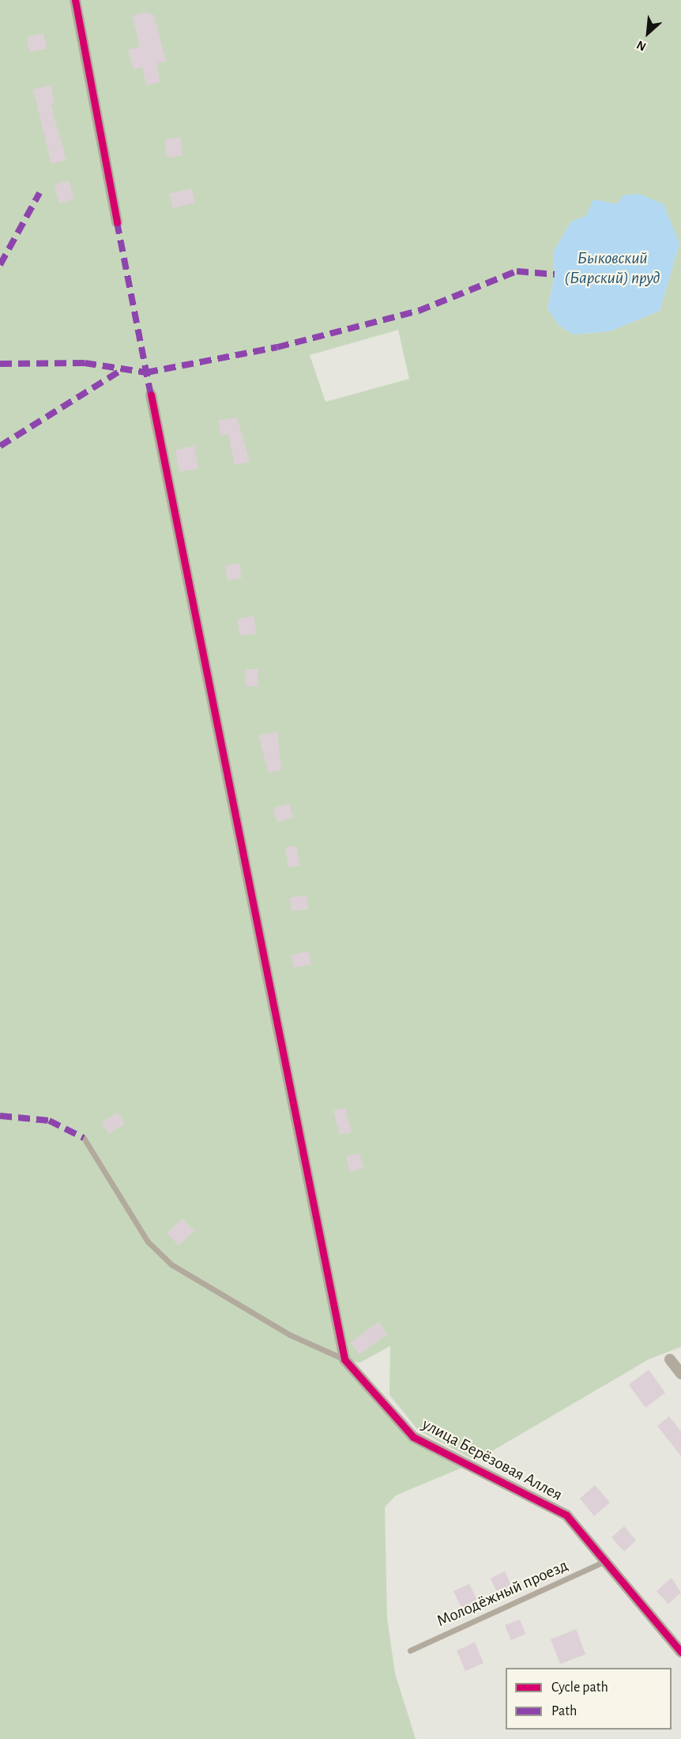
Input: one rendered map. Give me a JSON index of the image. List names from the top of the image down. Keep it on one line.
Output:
{"streets":{"street":["улица Берёзовая Аллея"],"lane":["Молодёжный проезд"]},"crossings":[["улица Берёзовая Аллея","Молодёжный проезд"]],"water":["Быковский (Барский) пруд"],"legend":["Cycle path","Path"],"north":"bottom left"}
